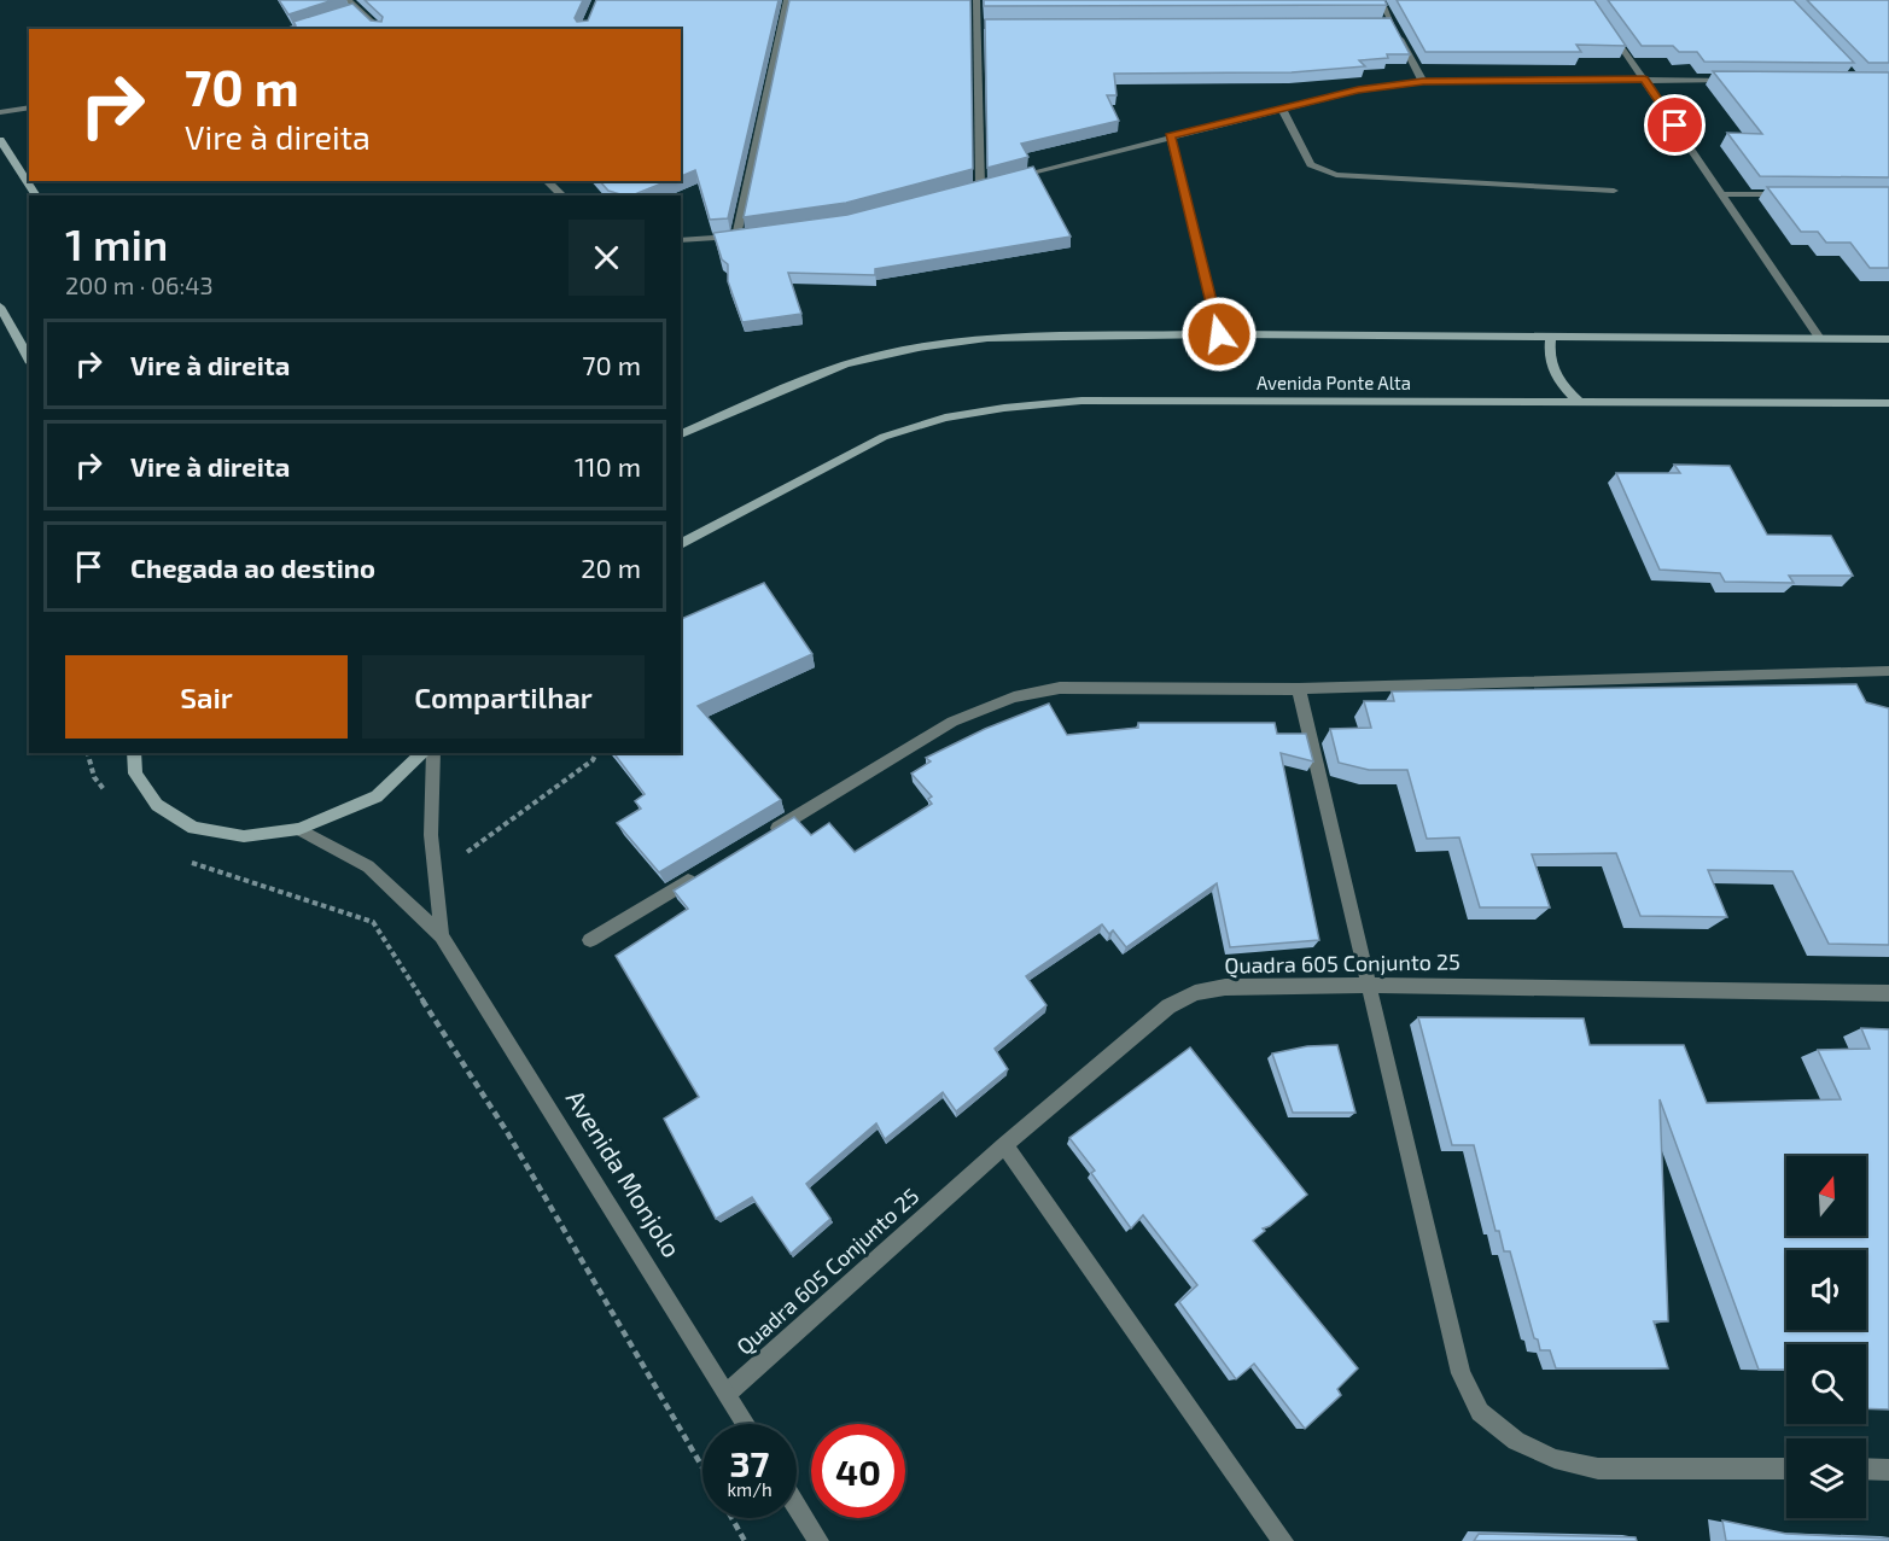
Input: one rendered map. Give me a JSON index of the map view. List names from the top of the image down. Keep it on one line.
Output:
{"streets":{"main road":["Avenida Ponte Alta"],"street":["Quadra 605 Conjunto 25","Avenida Monjolo"]},"crossings":[["Quadra 605 Conjunto 25","Avenida Monjolo"]],"north":"top","page":{"turn":["70 m","Vire à direita"],"heading":["1 min","200 m · 06:43"],"list":[{"name":"Vire à direita","value":"70 m"},{"name":"Vire à direita","value":"110 m"},{"name":"Chegada ao destino","value":"20 m"}],"buttons":["Sair","Compartilhar"],"speed":"37 km/h","limit":"40"}}
